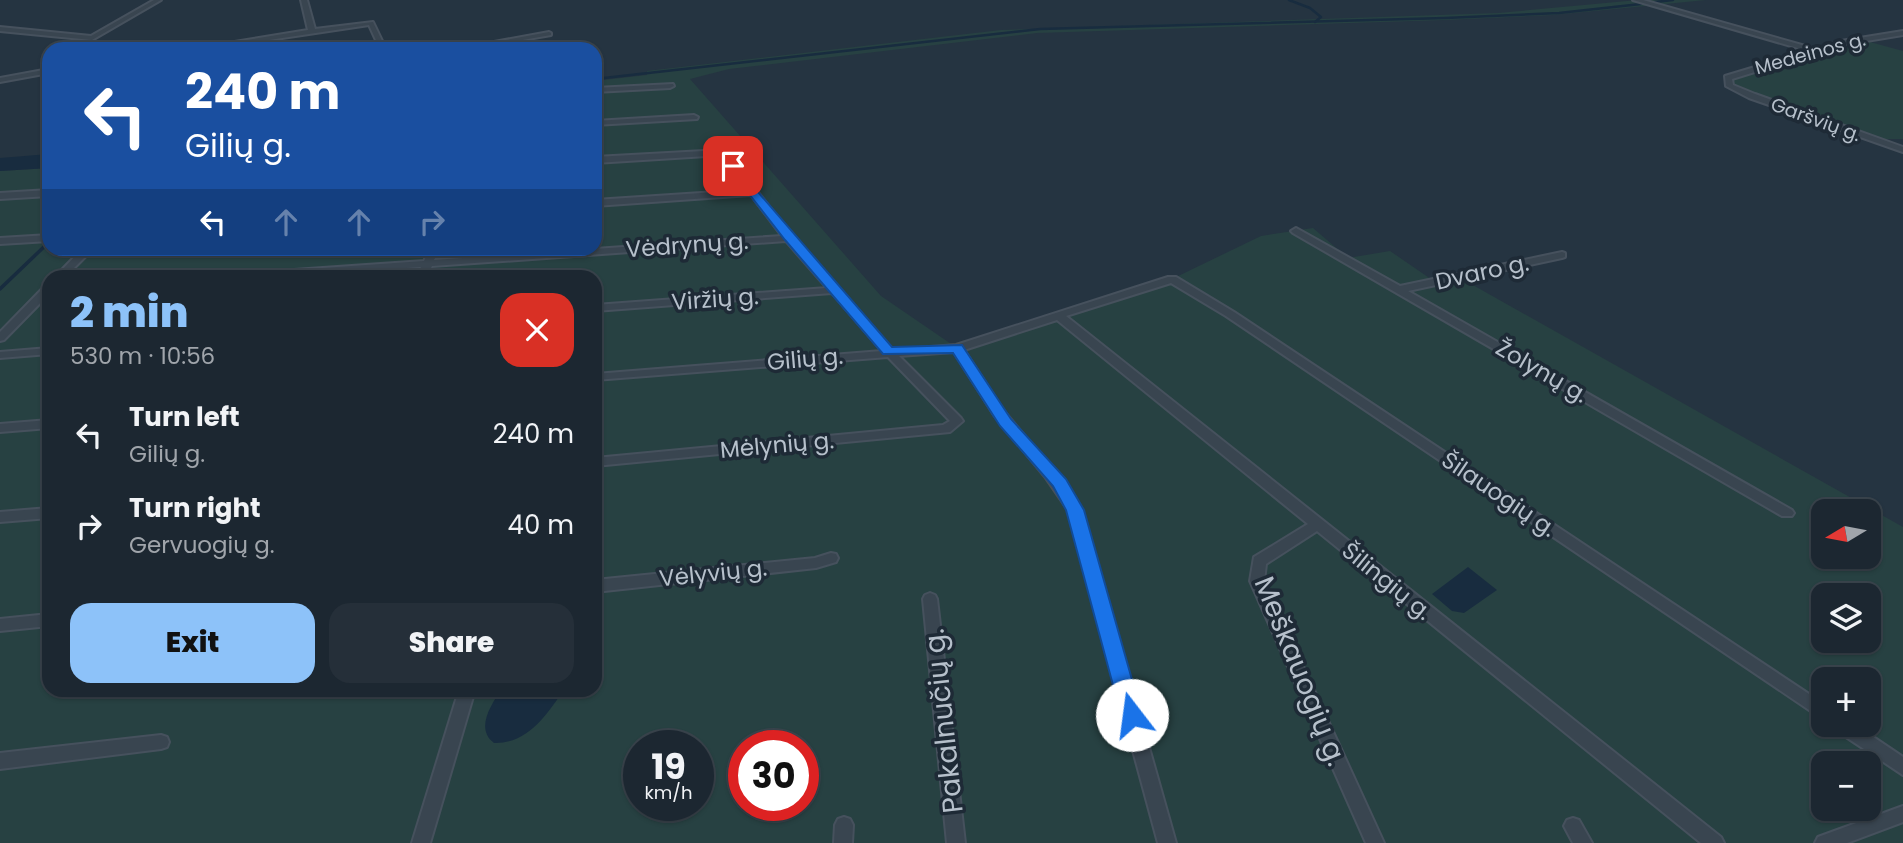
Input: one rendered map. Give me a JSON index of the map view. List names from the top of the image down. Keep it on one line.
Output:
{"streets":{"street":["Medeinos g.","Garšvių g.","Vėdrynų g.","Dvaro g.","Viržių g.","Gilių g.","Žolynų g.","Mėlynių g.","Šilauogių g.","Vėlyvių g.","Šilingių g.","Meškauogių g.","Pakalnučių g."]},"crossings":[["Medeinos g.","Garšvių g."],["Dvaro g.","Žolynų g."],["Gilių g.","Mėlynių g."],["Gilių g.","Šilauogių g."],["Gilių g.","Šilingių g."],["Šilingių g.","Meškauogių g."]],"north":"left","page":{"turn":["240 m","Gilių g."],"heading":["2 min","530 m · 10:56"],"list":[{"name":"Turn left","note":"Gilių g.","value":"240 m"},{"name":"Turn right","note":"Gervuogių g.","value":"40 m"}],"map_buttons":["+","−"],"buttons":["Exit","Share"],"speed":"19 km/h","limit":"30"}}
